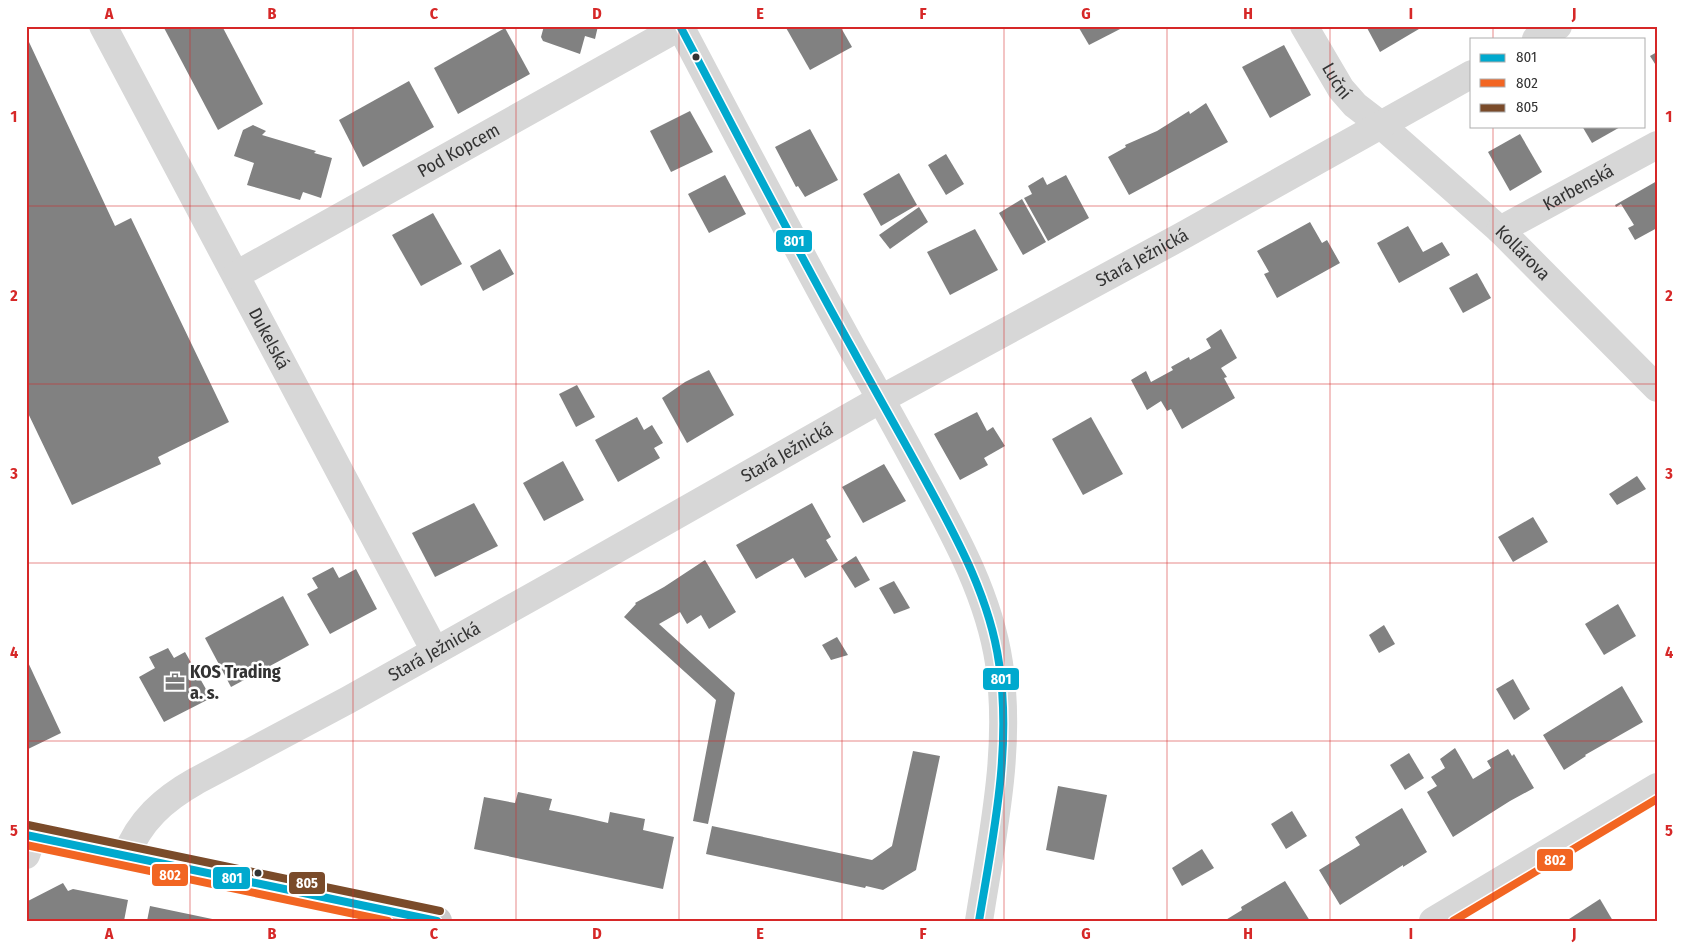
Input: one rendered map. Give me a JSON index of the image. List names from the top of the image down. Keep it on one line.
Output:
{"streets":{"street":["Luční","Pod Kopcem","Karbenská","Kollárova","Stará Ježnická","Dukelská"]},"crossings":[["Luční","Kollárova"],["Luční","Stará Ježnická"],["Pod Kopcem","Dukelská"],["Karbenská","Kollárova"],["Kollárova","Stará Ježnická"],["Stará Ježnická","Dukelská"]],"places":{"office":["KOS Trading a. s."]},"lines":["transit line 801","transit line 802","transit line 805"],"legend":["801","802","805"],"grid":{"columns":["A","B","C","D","E","F","G","H","I","J"],"rows":["1","2","3","4","5"]}}
